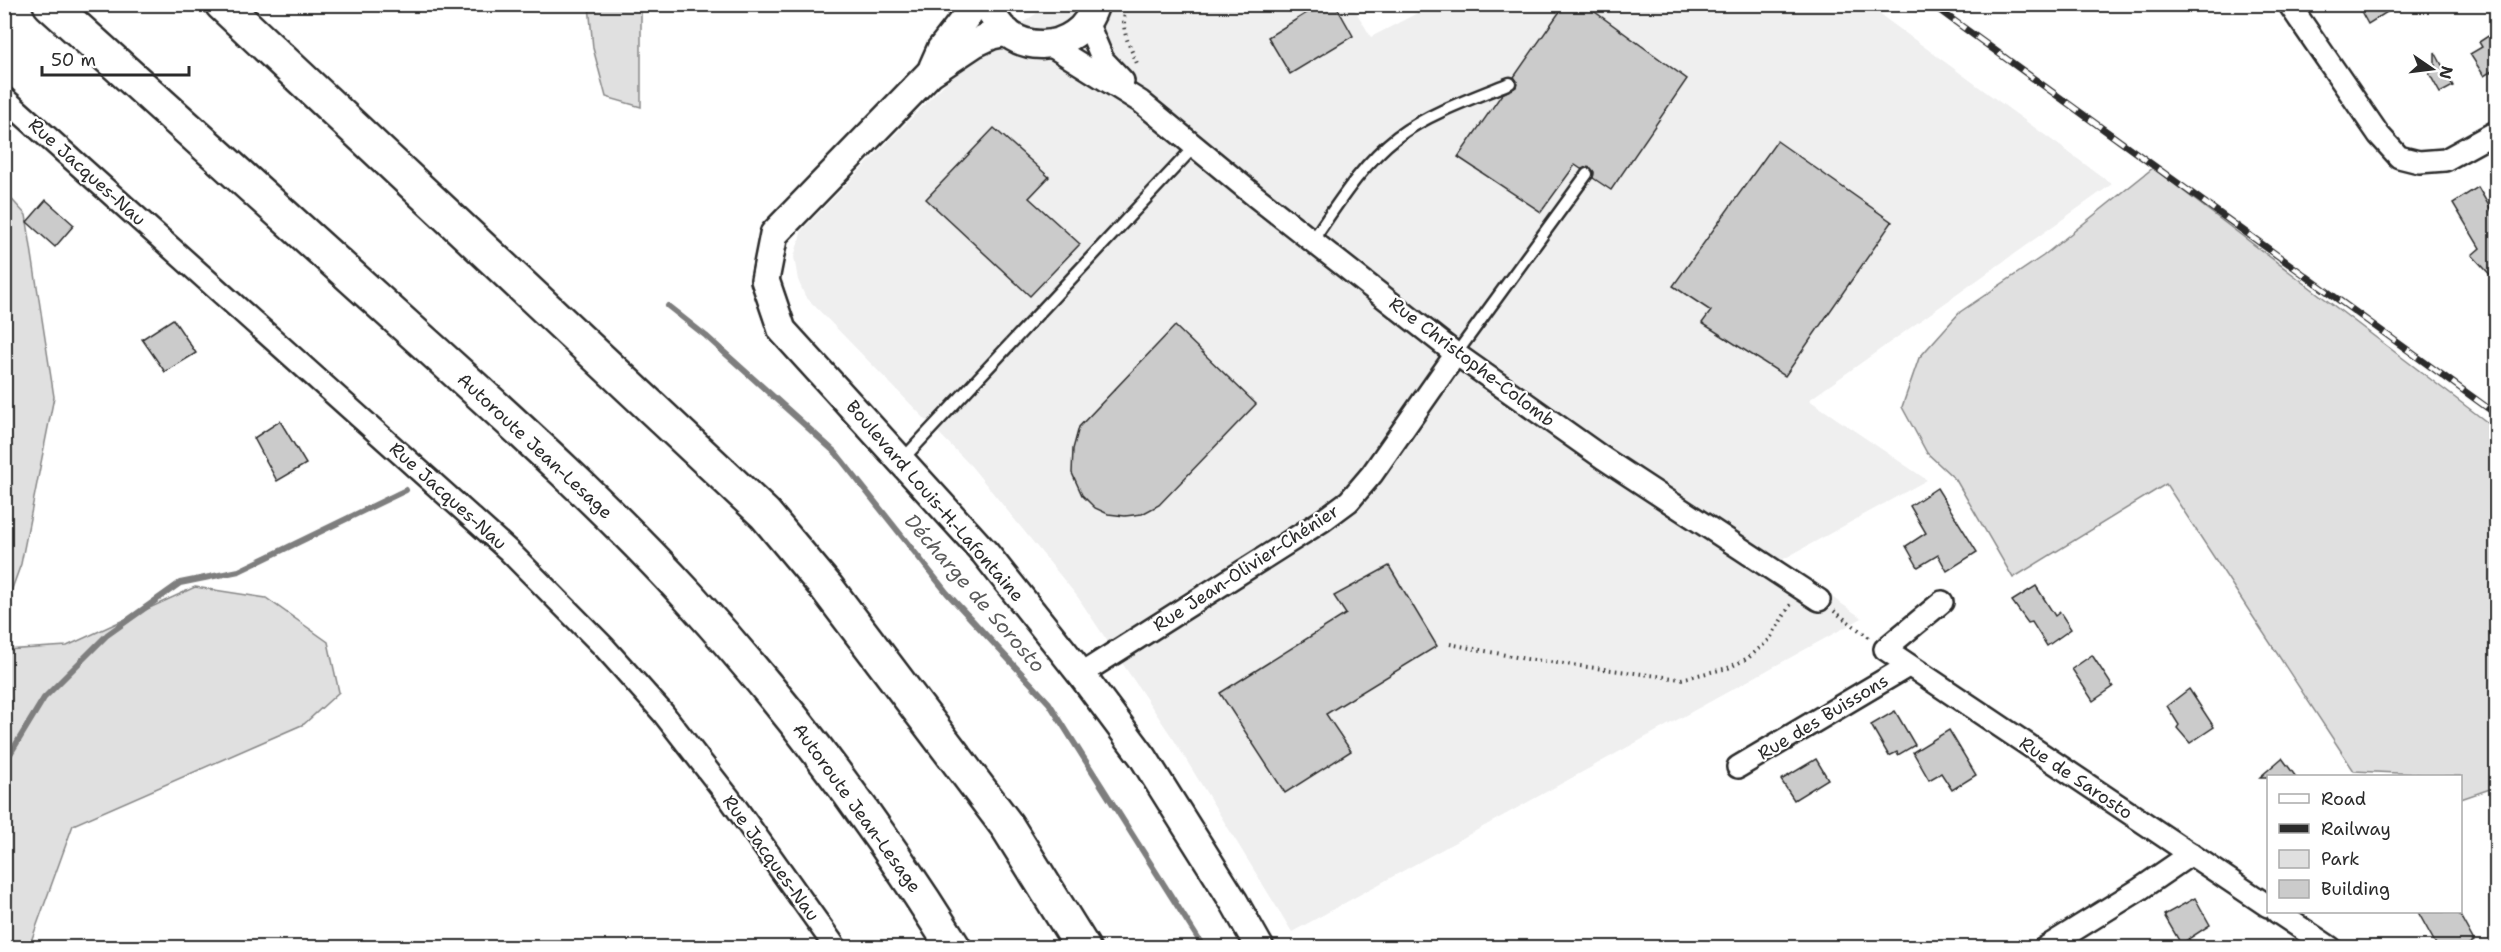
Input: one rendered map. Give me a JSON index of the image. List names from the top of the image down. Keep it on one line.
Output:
{"streets":{"highway":["Autoroute Jean-Lesage"],"street":["Rue Jacques-Nau","Rue Christophe-Colomb","Boulevard Louis-H.-Lafontaine","Rue Jean-Olivier-Chénier","Rue des Buissons","Rue de Sarosto"]},"crossings":[["Rue Christophe-Colomb","Rue Jean-Olivier-Chénier"],["Boulevard Louis-H.-Lafontaine","Rue Jean-Olivier-Chénier"],["Rue des Buissons","Rue de Sarosto"]],"water":["Décharge de Sorosto"],"legend":["Road","Railway","Park","Building"],"scale_bar":"50 m","north":"right"}
